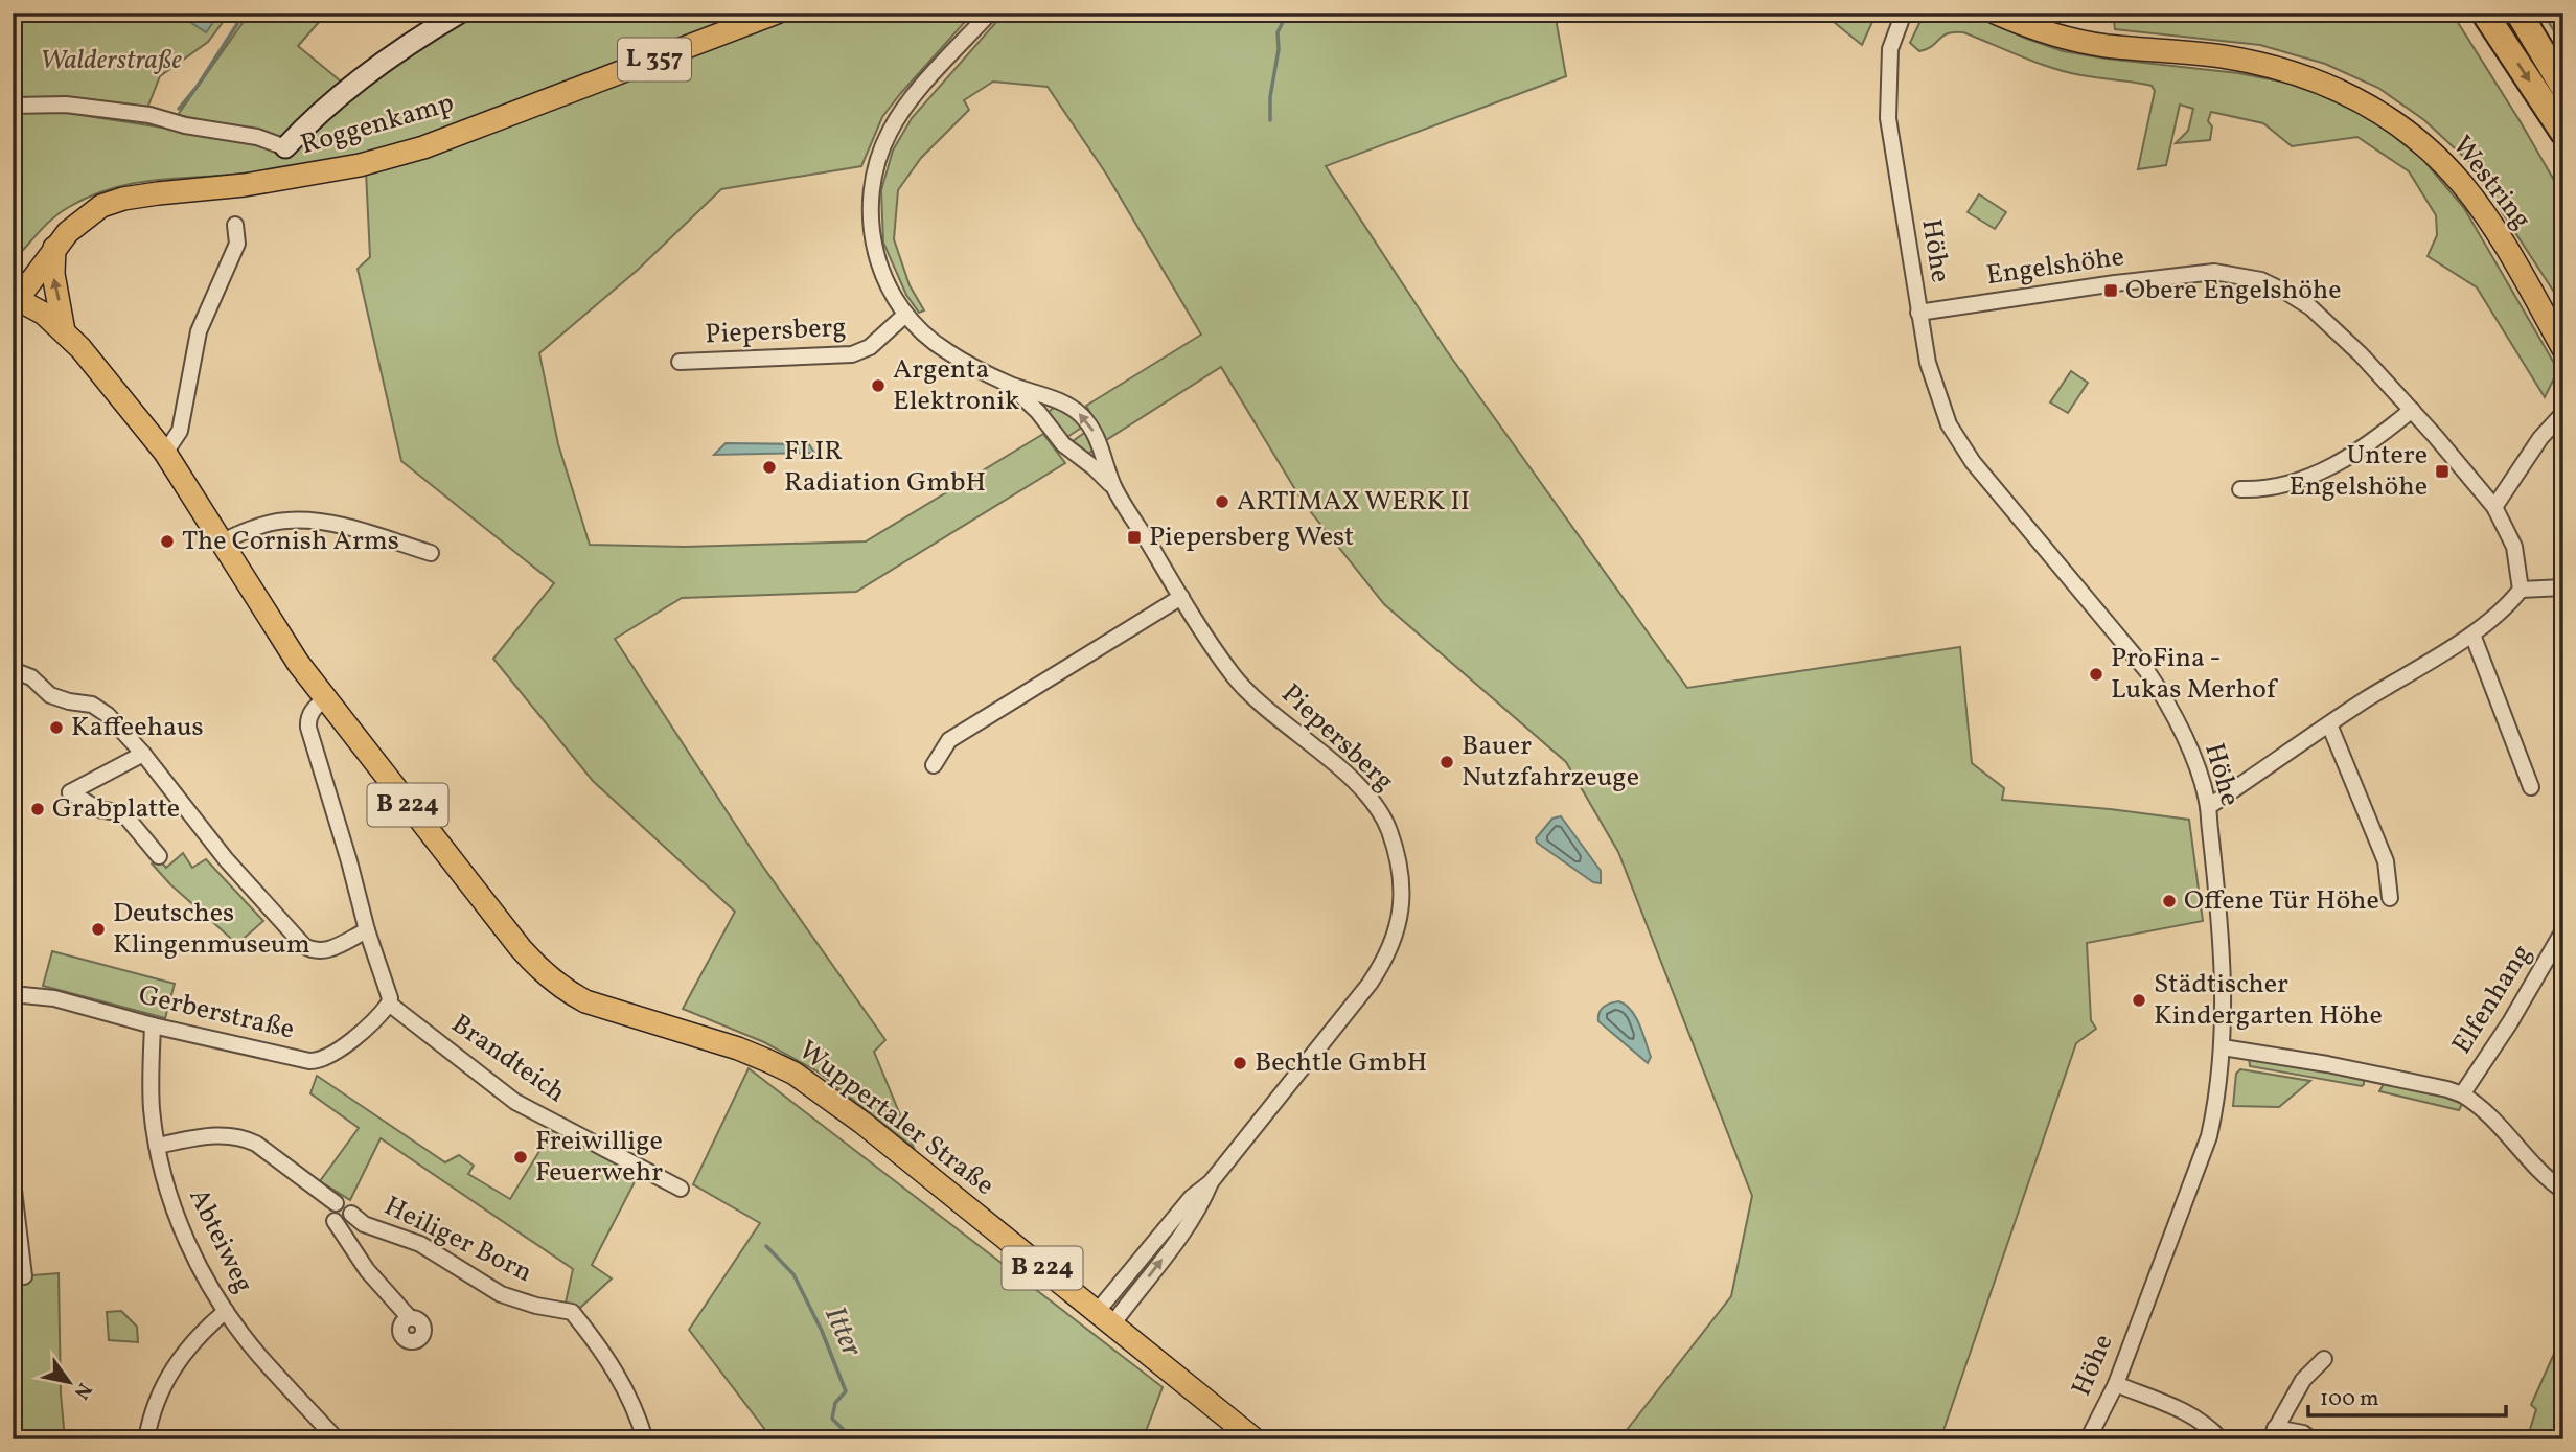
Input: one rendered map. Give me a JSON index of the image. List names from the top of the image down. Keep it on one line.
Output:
{"streets":{"main road":["L 357","Roggenkamp","Westring","B 224","Wuppertaler Straße"],"street":["Höhe","Engelshöhe","Piepersberg","Elfenhang","Gerberstraße","Brandteich","Heiliger Born","Abteiweg"]},"crossings":[["Roggenkamp","Wuppertaler Straße"],["Höhe","Engelshöhe"],["Höhe","Elfenhang"],["Piepersberg","Wuppertaler Straße"],["Gerberstraße","Brandteich"],["Gerberstraße","Abteiweg"],["Heiliger Born","Abteiweg"]],"water":["Itter"],"parks":["Walderstraße"],"places":{"transit":["Obere Engelshöhe","Untere Engelshöhe","Piepersberg West"],"other":["Argenta Elektronik","FLIR Radiation GmbH","ARTIMAX WERK II","The Cornish Arms","ProFina - Lukas Merhof","Kaffeehaus","Bauer Nutzfahrzeuge","Grabplatte","Offene Tür Höhe","Deutsches Klingenmuseum","Städtischer Kindergarten Höhe","Bechtle GmbH","Freiwillige Feuerwehr"]},"scale_bar":"100 m","north":"bottom right"}
